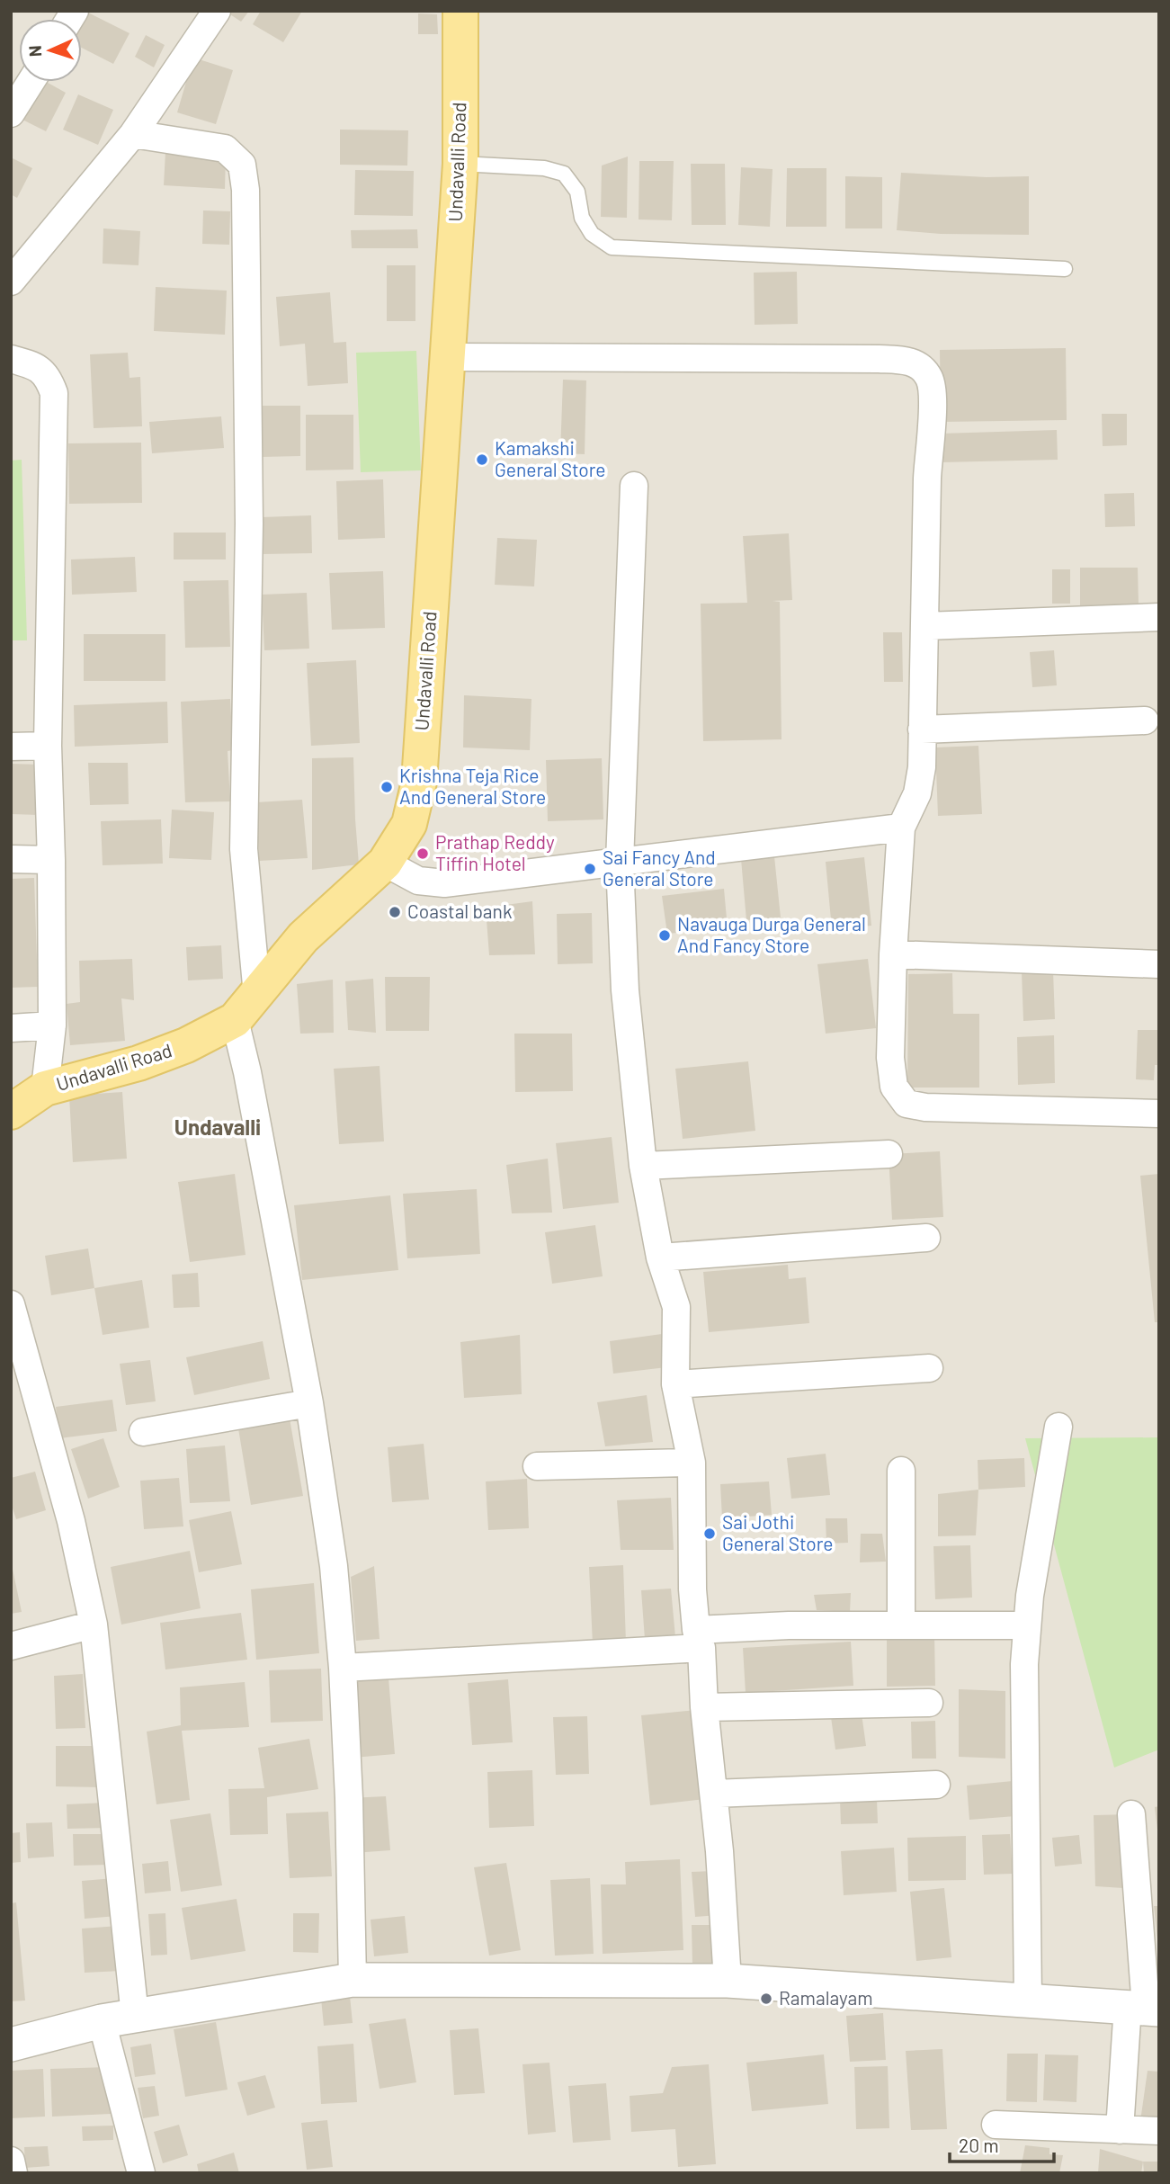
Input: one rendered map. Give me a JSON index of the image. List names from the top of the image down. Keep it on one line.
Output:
{"streets":{"main road":["Undavalli Road"]},"districts":["Undavalli"],"places":["Kamakshi General Store","Krishna Teja Rice And General Store","Prathap Reddy Tiffin Hotel","Sai Fancy And General Store","Coastal bank","Navauga Durga General And Fancy Store","Sai Jothi General Store","Ramalayam"],"scale_bar":"20 m","north":"left"}
